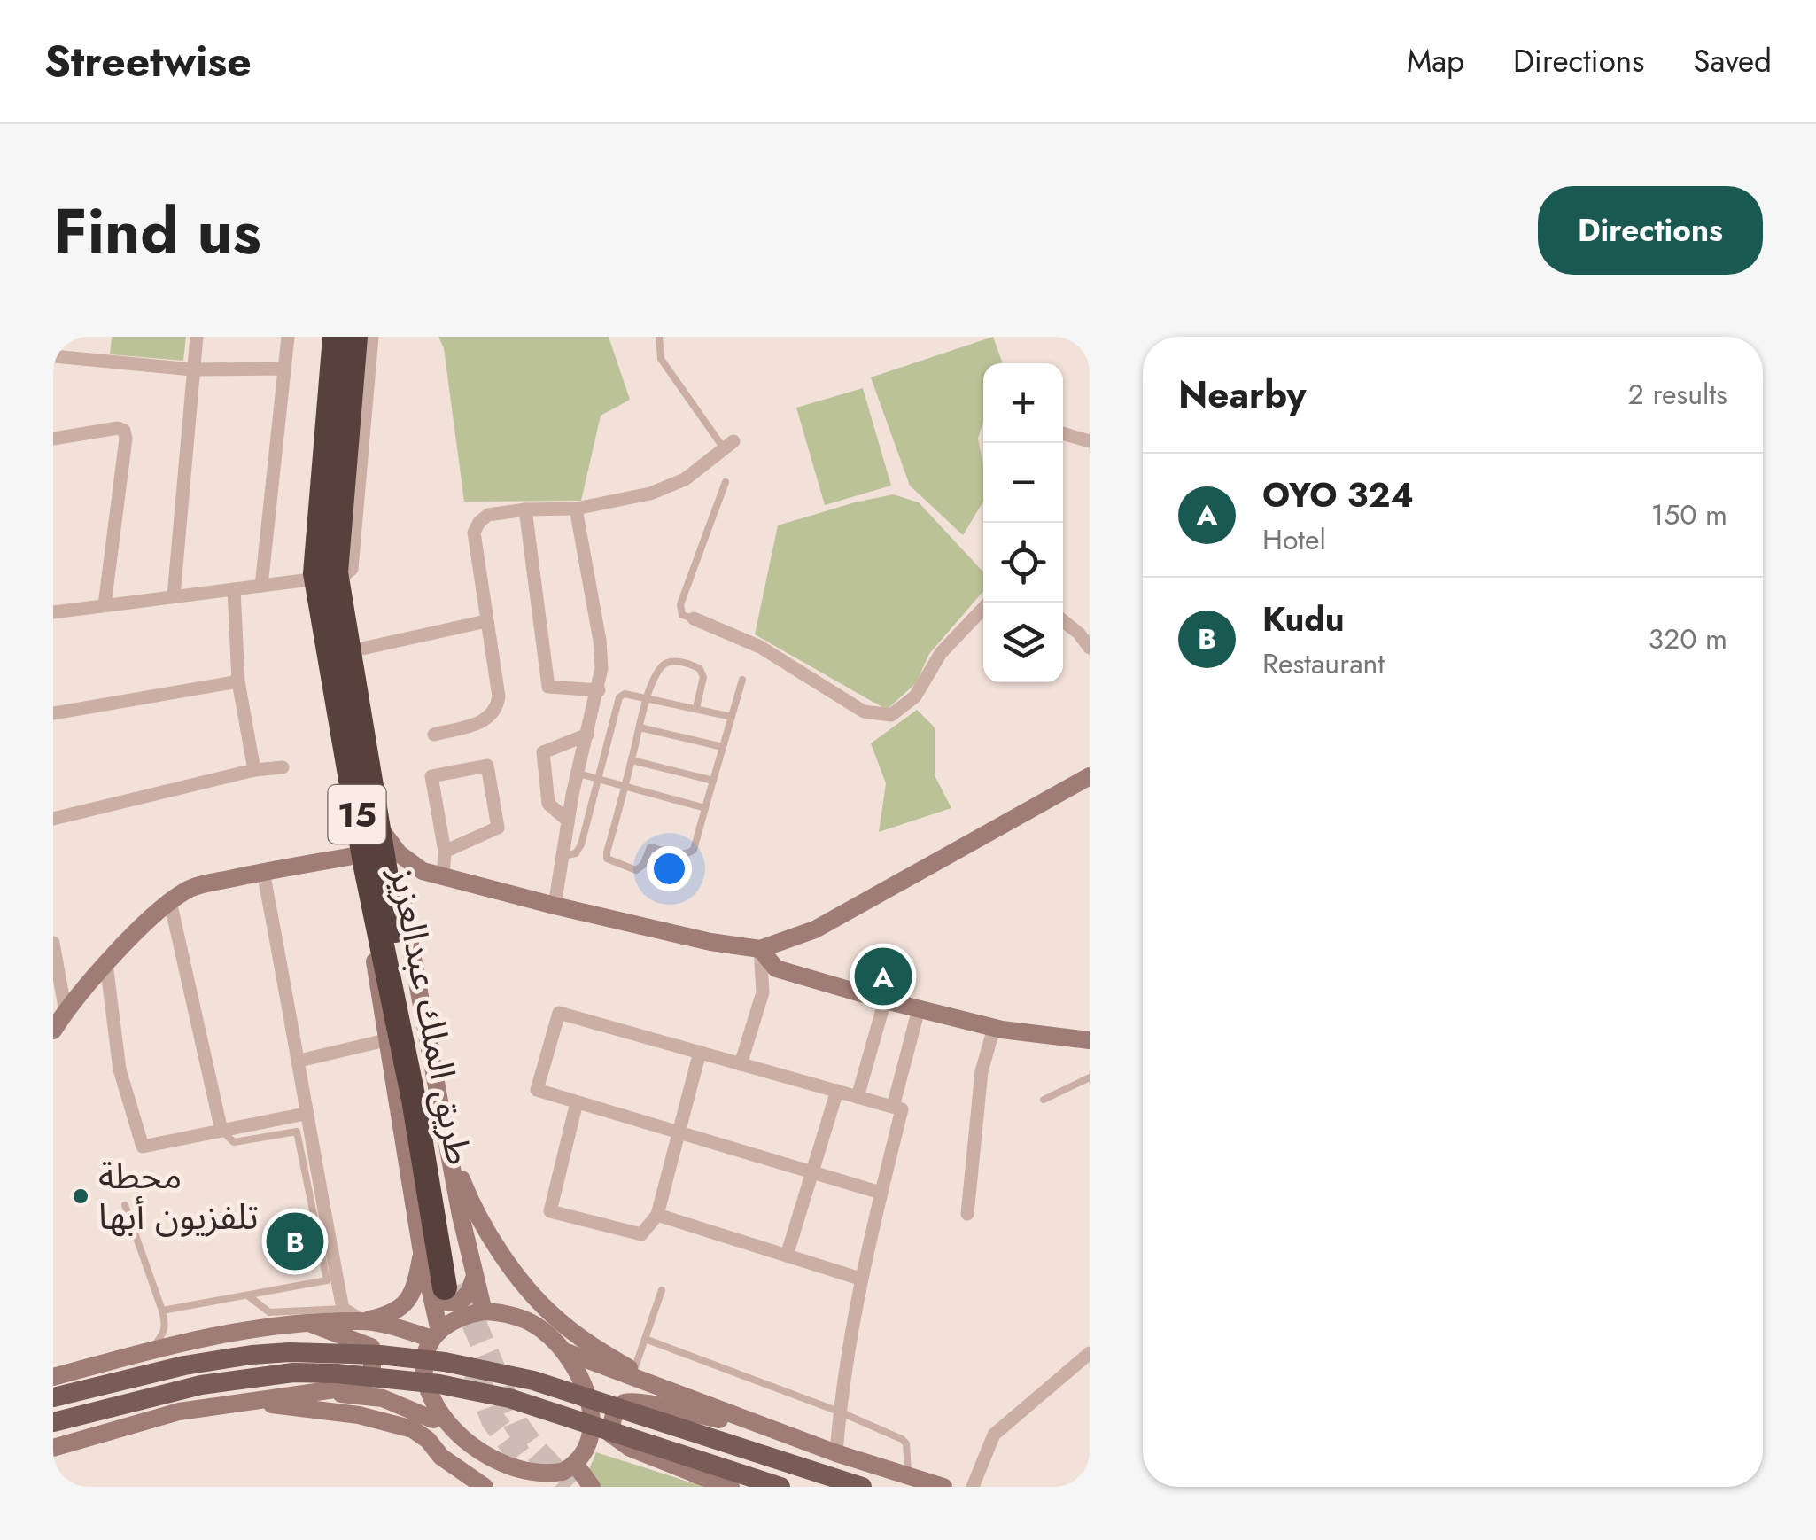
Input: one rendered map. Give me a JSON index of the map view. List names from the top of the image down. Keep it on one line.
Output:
{"streets":{"highway":["15","طريق الملك عبدالعزيز"]},"places":["محطة تلفزيون أبها"],"page":{"header":"Streetwise","nav":["Map","Directions","Saved"],"title":"Find us","buttons":"Directions","heading":["Nearby","2 results"],"map_buttons":["+","−"],"list":[{"mark":"A","name":"OYO 324","note":"Hotel","value":"150 m"},{"mark":"B","name":"Kudu","note":"Restaurant","value":"320 m"}],"pins":["A","B"]}}
